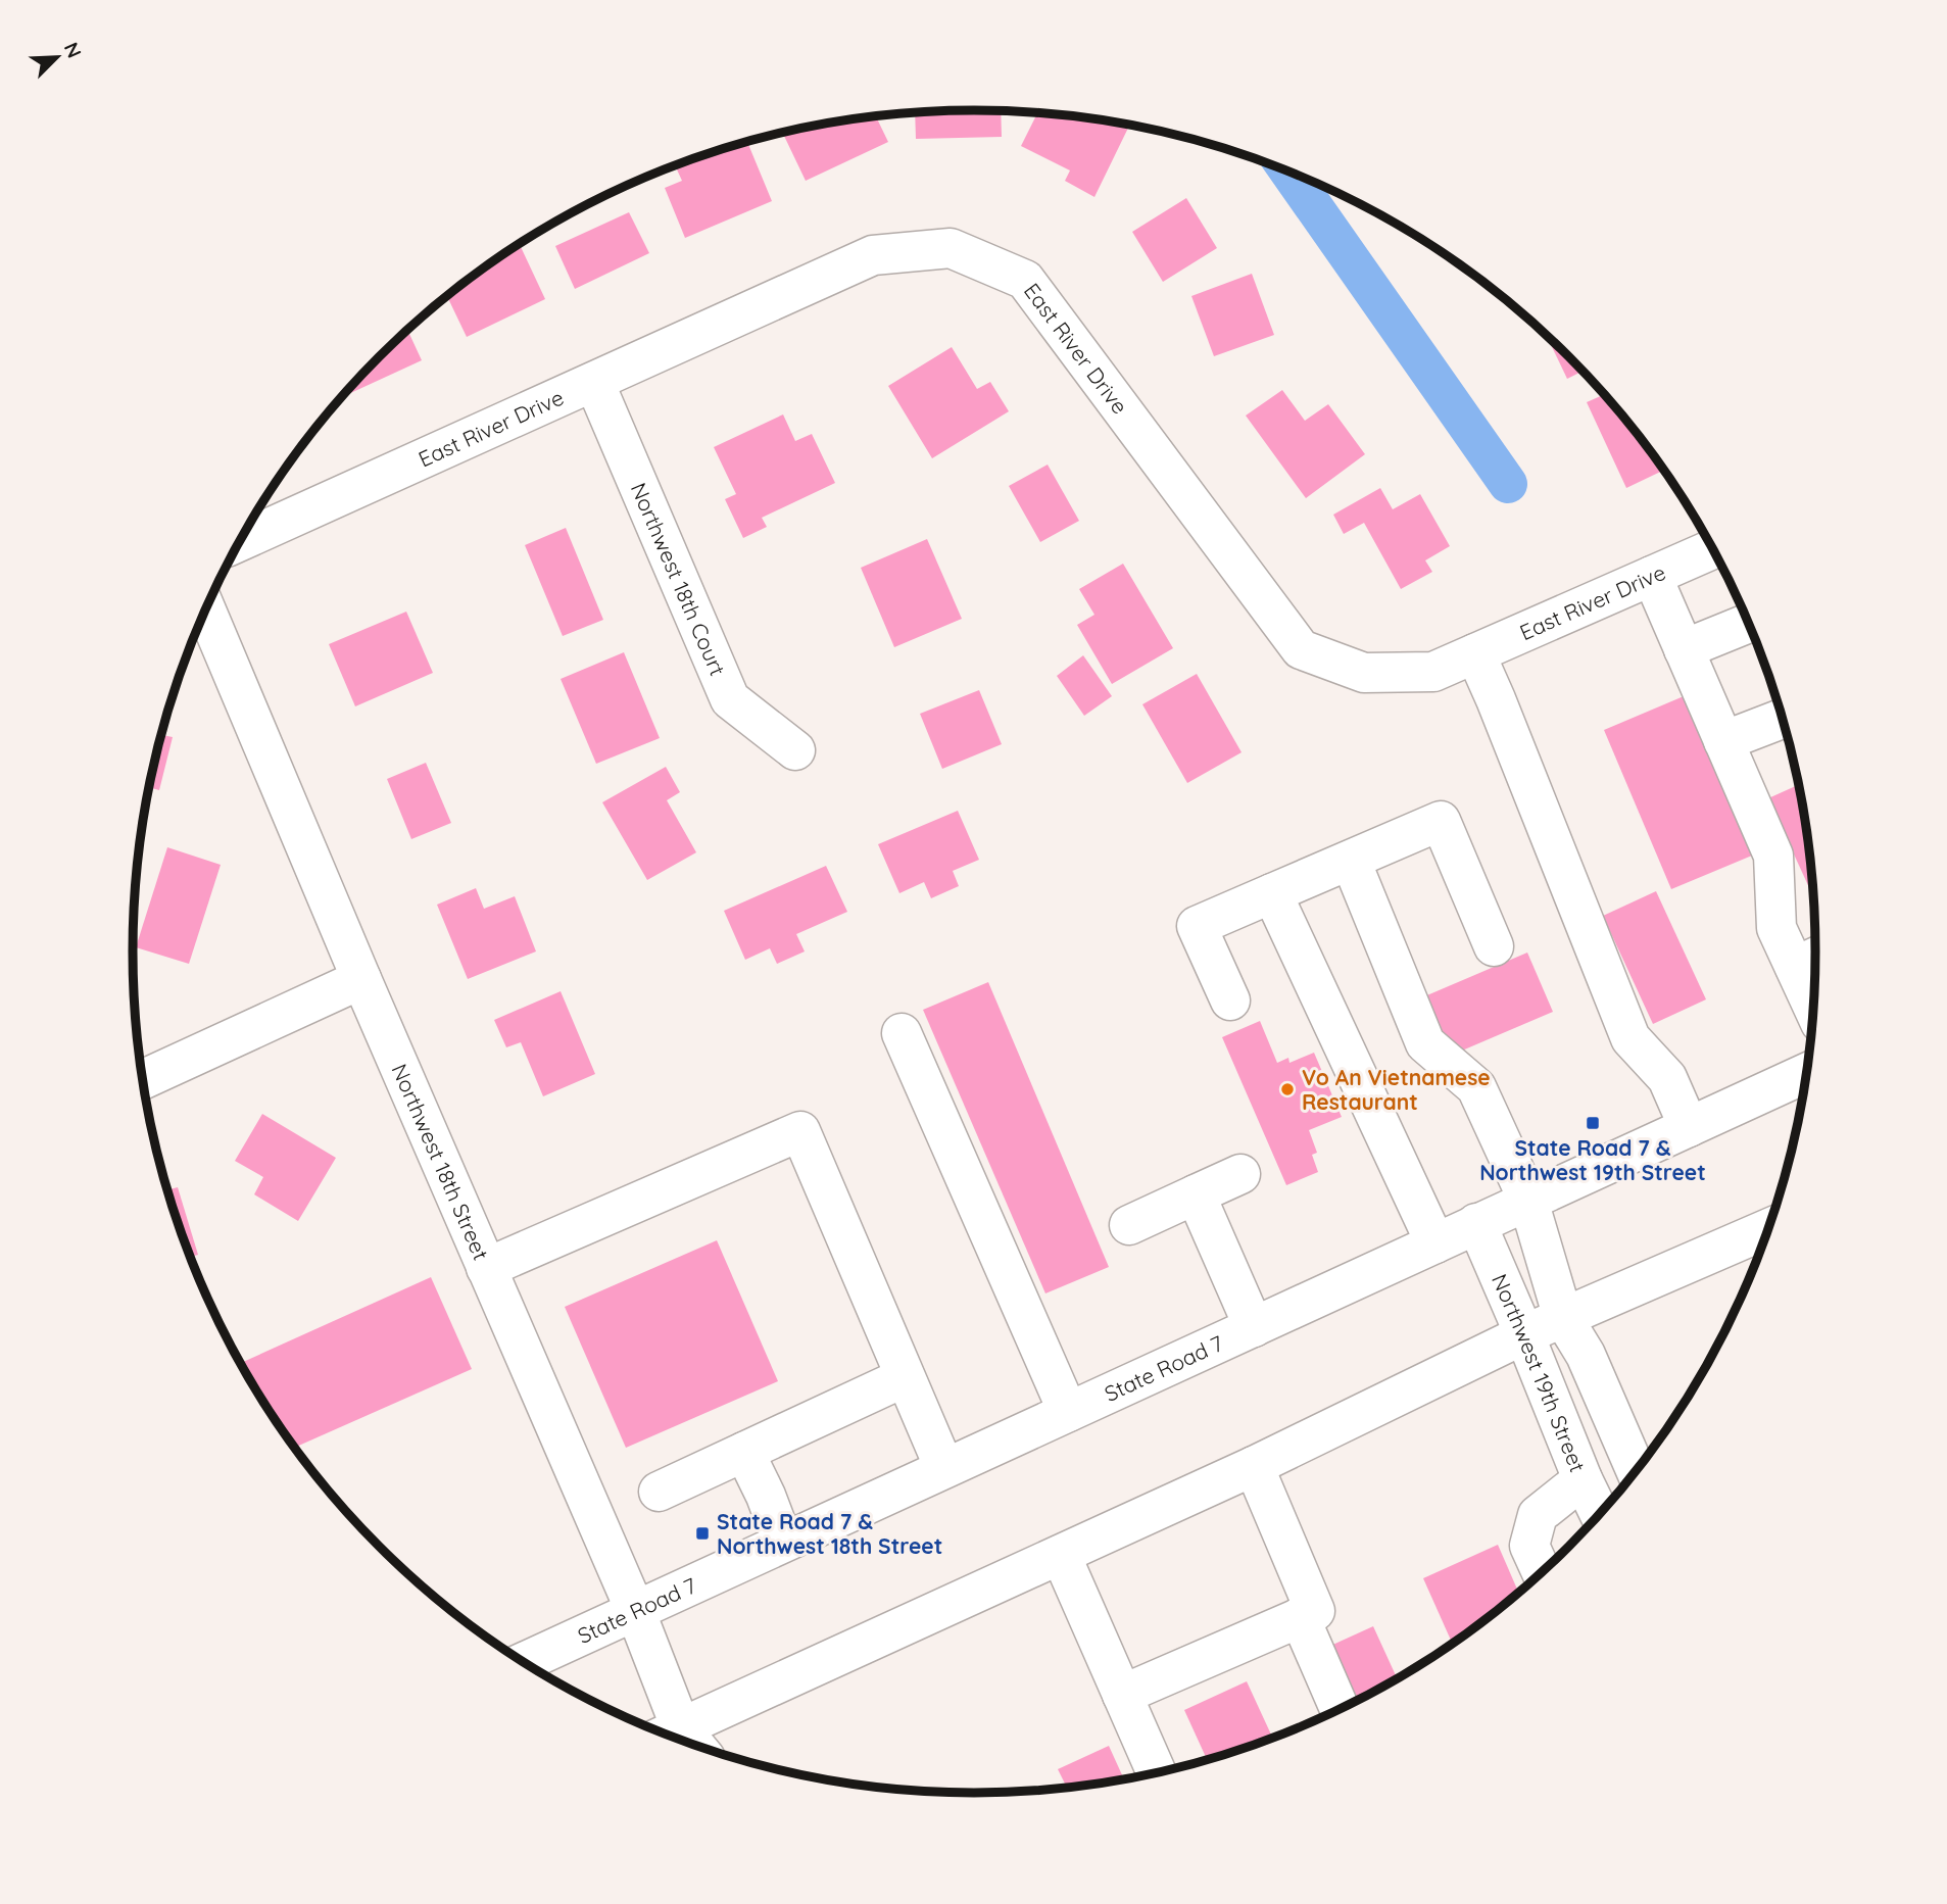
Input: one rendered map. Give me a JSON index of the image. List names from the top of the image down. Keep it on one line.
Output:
{"streets":{"street":["East River Drive","Northwest 18th Court","Northwest 18th Street","State Road 7","Northwest 19th Street"]},"crossings":[["East River Drive","Northwest 18th Court"],["Northwest 18th Street","State Road 7"],["State Road 7","Northwest 19th Street"]],"places":{"other":["Vo An Vietnamese Restaurant"],"transit":["State Road 7 & Northwest 19th Street","State Road 7 & Northwest 18th Street"]},"north":"top right"}
